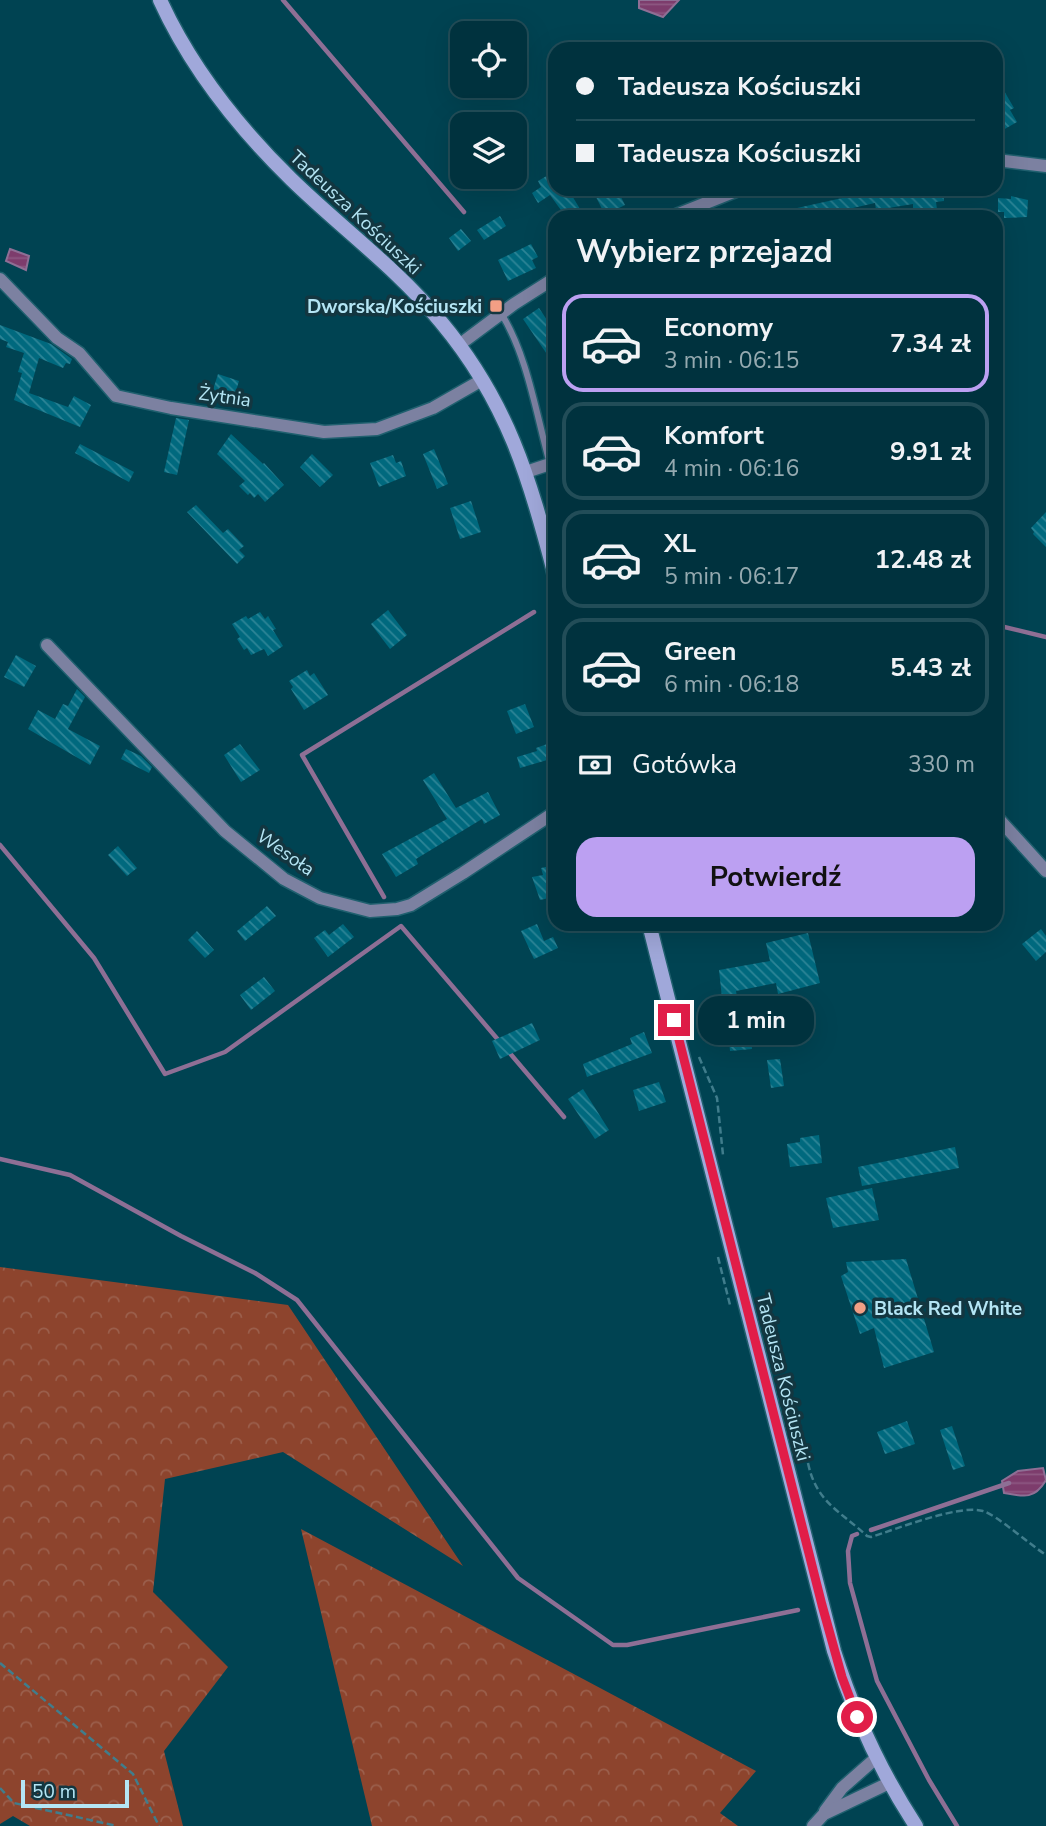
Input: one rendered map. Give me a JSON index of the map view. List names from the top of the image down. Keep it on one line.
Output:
{"streets":{"main road":["Tadeusza Kościuszki"],"street":["Żytnia","Wesoła"]},"crossings":[["Tadeusza Kościuszki","Żytnia"]],"places":{"transit":["Dworska/Kościuszki"],"other":["Black Red White"]},"scale_bar":"50 m","page":{"banner":["Tadeusza Kościuszki","Tadeusza Kościuszki"],"heading":"Wybierz przejazd","list":[{"name":"Economy","note":"3 min · 06:15","value":"7.34 zł"},{"name":"Komfort","note":"4 min · 06:16","value":"9.91 zł"},{"name":"XL","note":"5 min · 06:17","value":"12.48 zł"},{"name":"Green","note":"6 min · 06:18","value":"5.43 zł"}],"pay":["Gotówka","330 m"],"buttons":"Potwierdź","bubble":"1 min","scale":"50 m"}}
